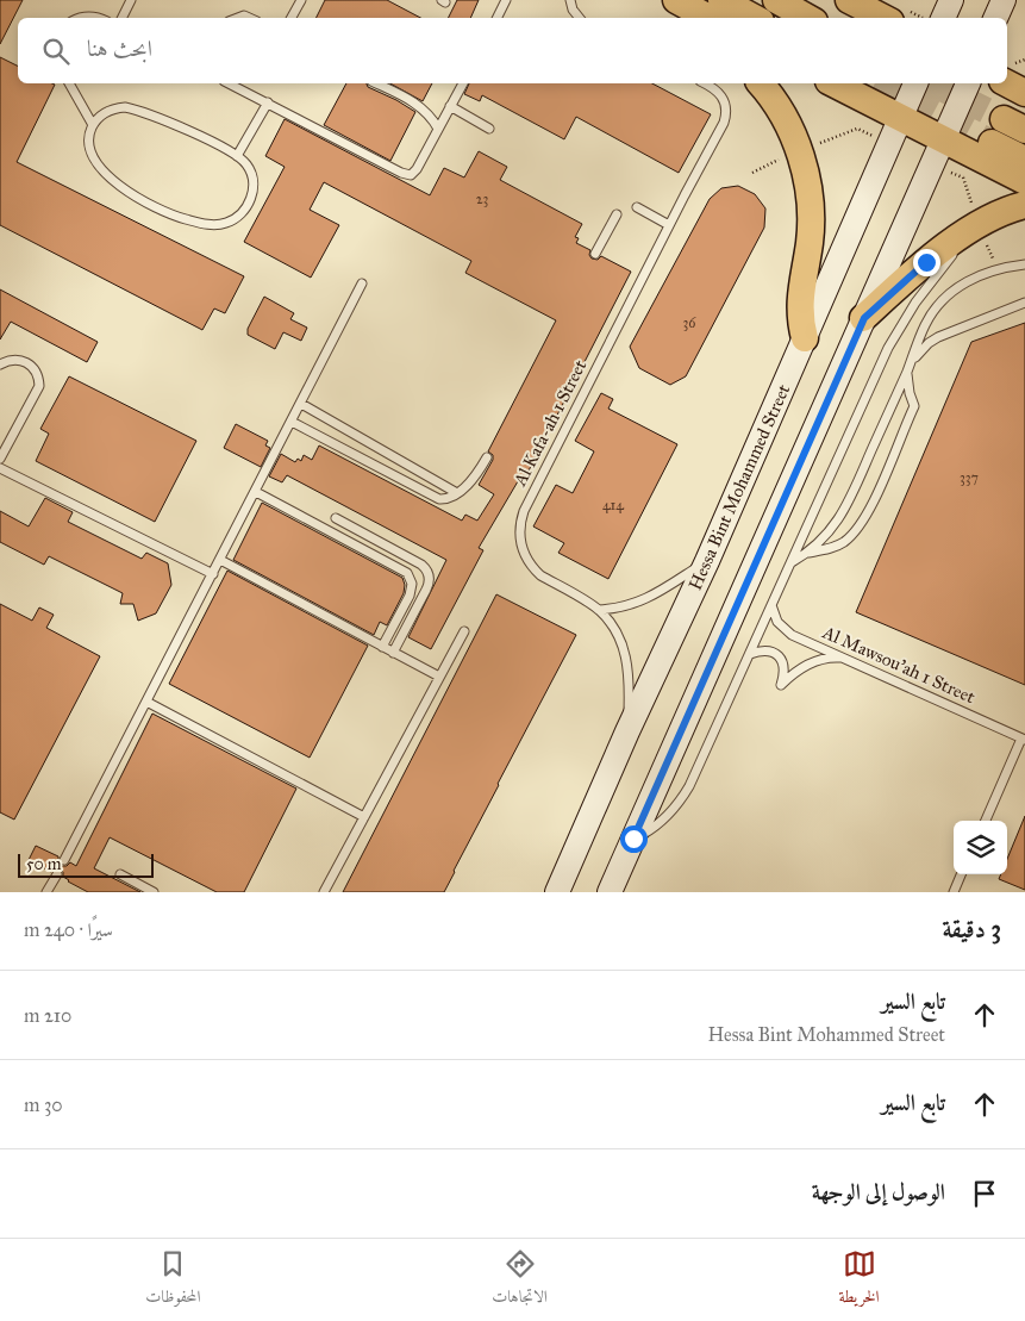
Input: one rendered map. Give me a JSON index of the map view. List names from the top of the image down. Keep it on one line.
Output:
{"streets":{"main road":["Hessa Bint Mohammed Street"],"lane":["Al Kafa-ah 1 Street","Al Mawsou'ah 1 Street"]},"crossings":[["Al Kafa-ah 1 Street","Hessa Bint Mohammed Street"]],"house_numbers":["23","36","337","414"],"scale_bar":"50 m","page":{"search":"ابحث هنا","scale":"50 m","heading":["3 دقيقة","سيرًا · 240 m"],"list":[["تابع السير","Hessa Bint Mohammed Street","210 m"],["تابع السير","30 m"],"الوصول إلى الوجهة"],"nav":["الخريطة","الاتجاهات","المحفوظات"]}}
